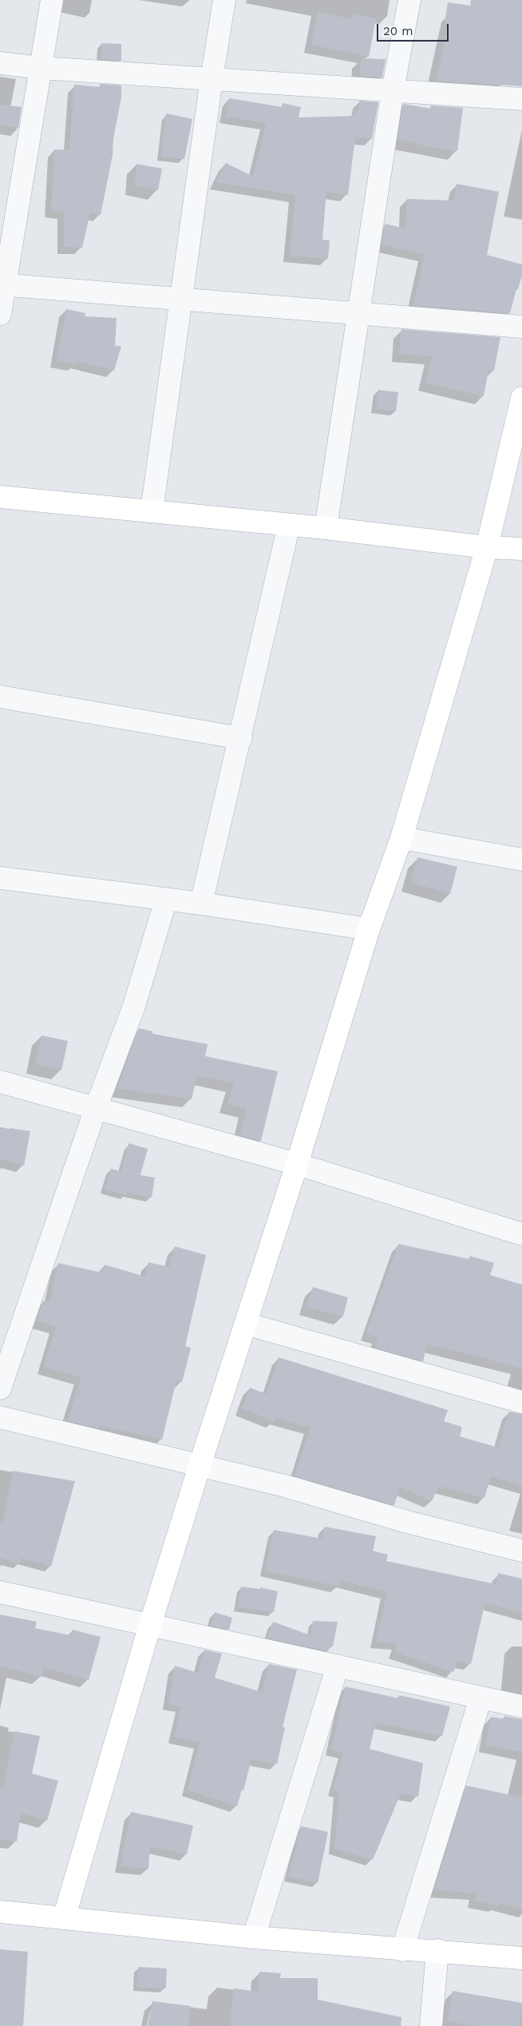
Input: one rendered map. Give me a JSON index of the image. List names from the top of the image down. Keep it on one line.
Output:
{"scale_bar":"20 m"}
